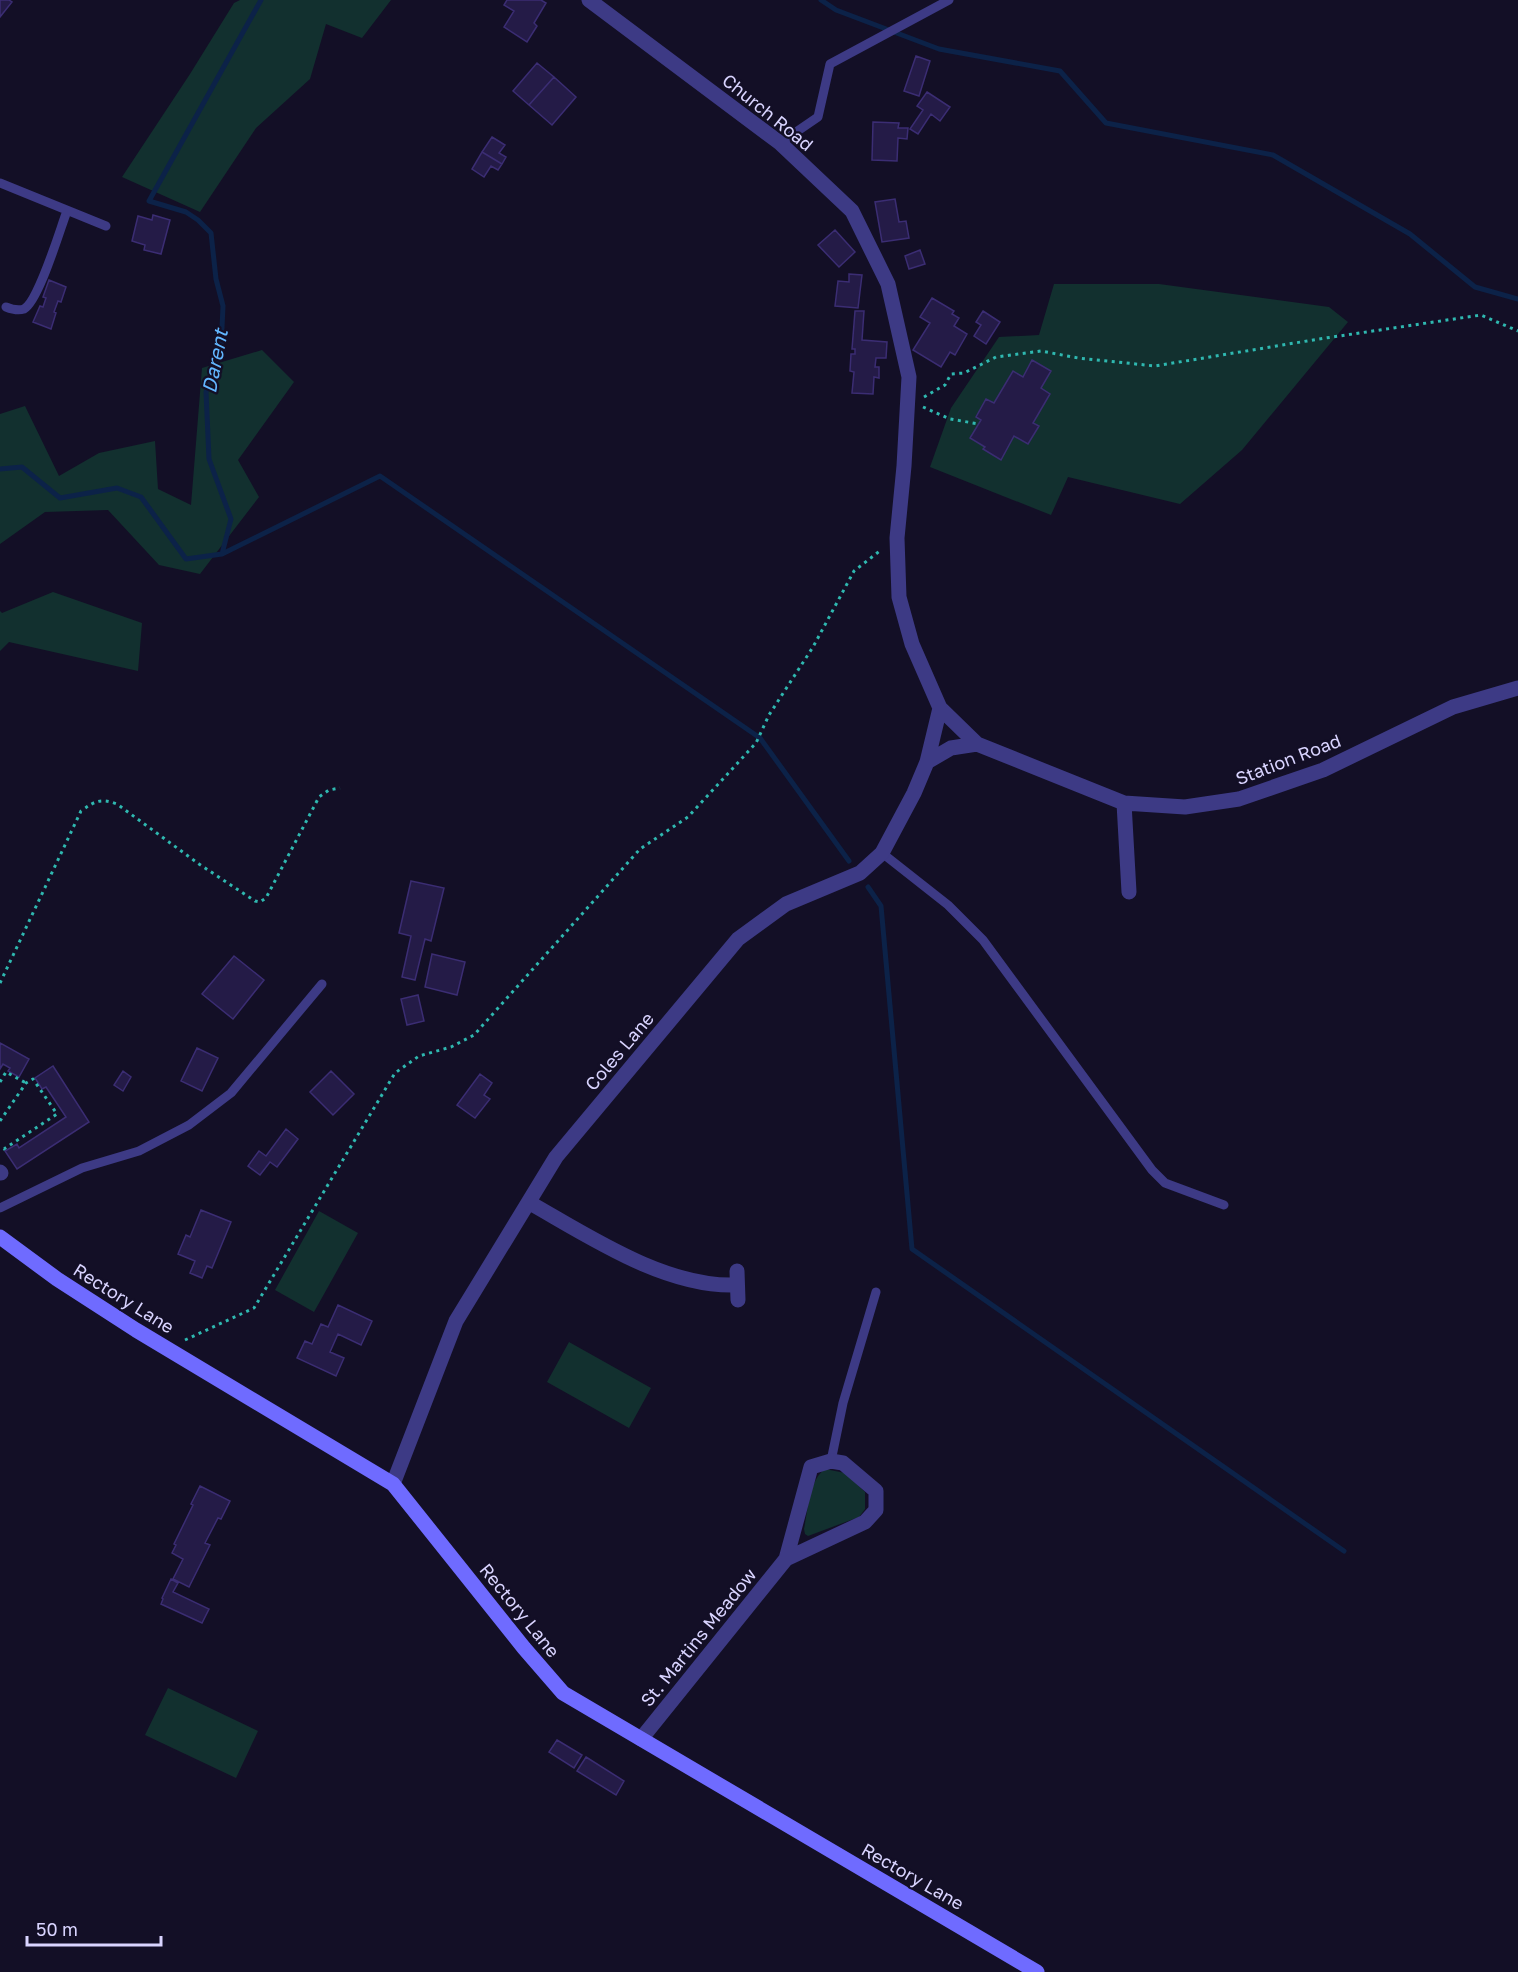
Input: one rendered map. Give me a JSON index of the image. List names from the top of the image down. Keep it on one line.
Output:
{"streets":{"street":["Church Road","Station Road","Coles Lane","Rectory Lane","St. Martins Meadow"]},"crossings":[["Church Road","Station Road"],["Church Road","Coles Lane"],["Station Road","Coles Lane"],["Coles Lane","Rectory Lane"],["Rectory Lane","St. Martins Meadow"]],"water":["Darent"],"scale_bar":"50 m"}
